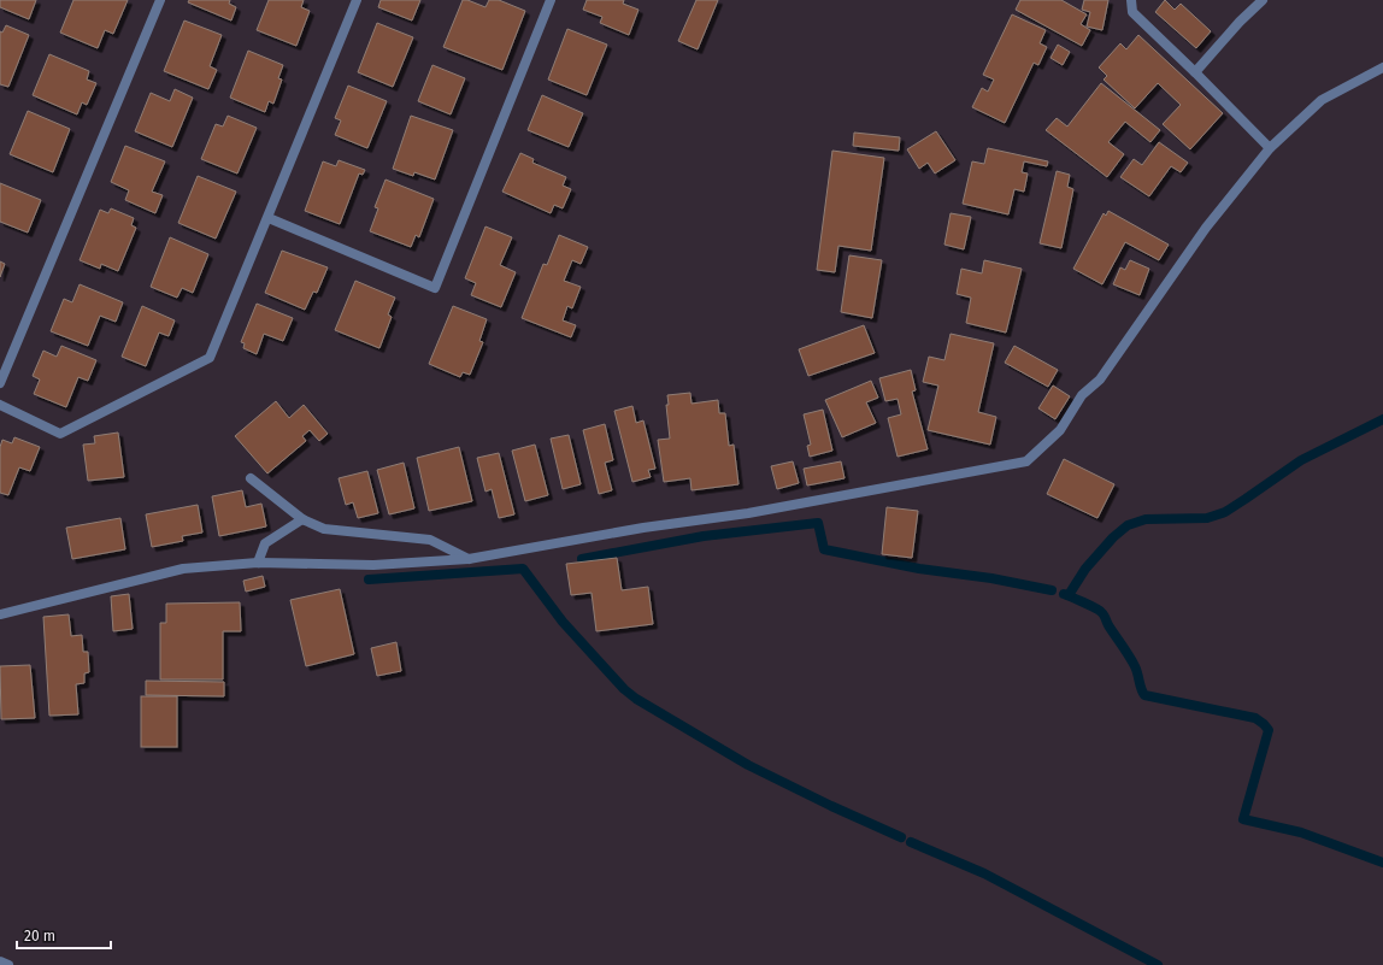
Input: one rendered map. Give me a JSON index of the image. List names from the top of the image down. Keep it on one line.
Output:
{"scale_bar":"20 m"}
